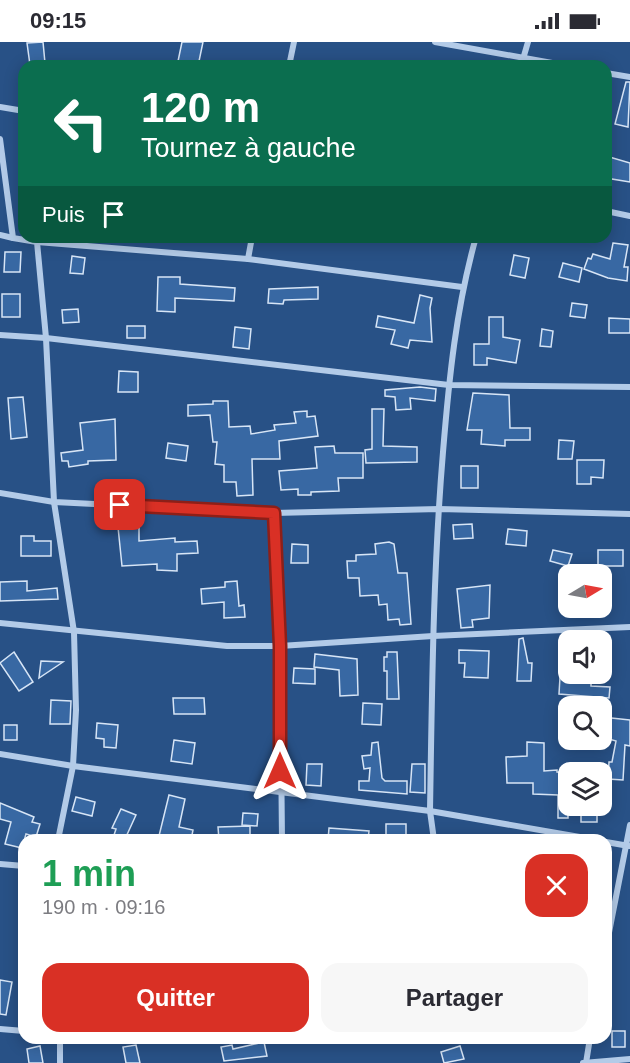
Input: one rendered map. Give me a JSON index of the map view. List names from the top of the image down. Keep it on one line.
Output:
{"north":"right","page":{"status":"09:15","turn":["120 m","Tournez à gauche"],"then":"Puis","heading":["1 min","190 m · 09:16"],"buttons":["Quitter","Partager"]}}
